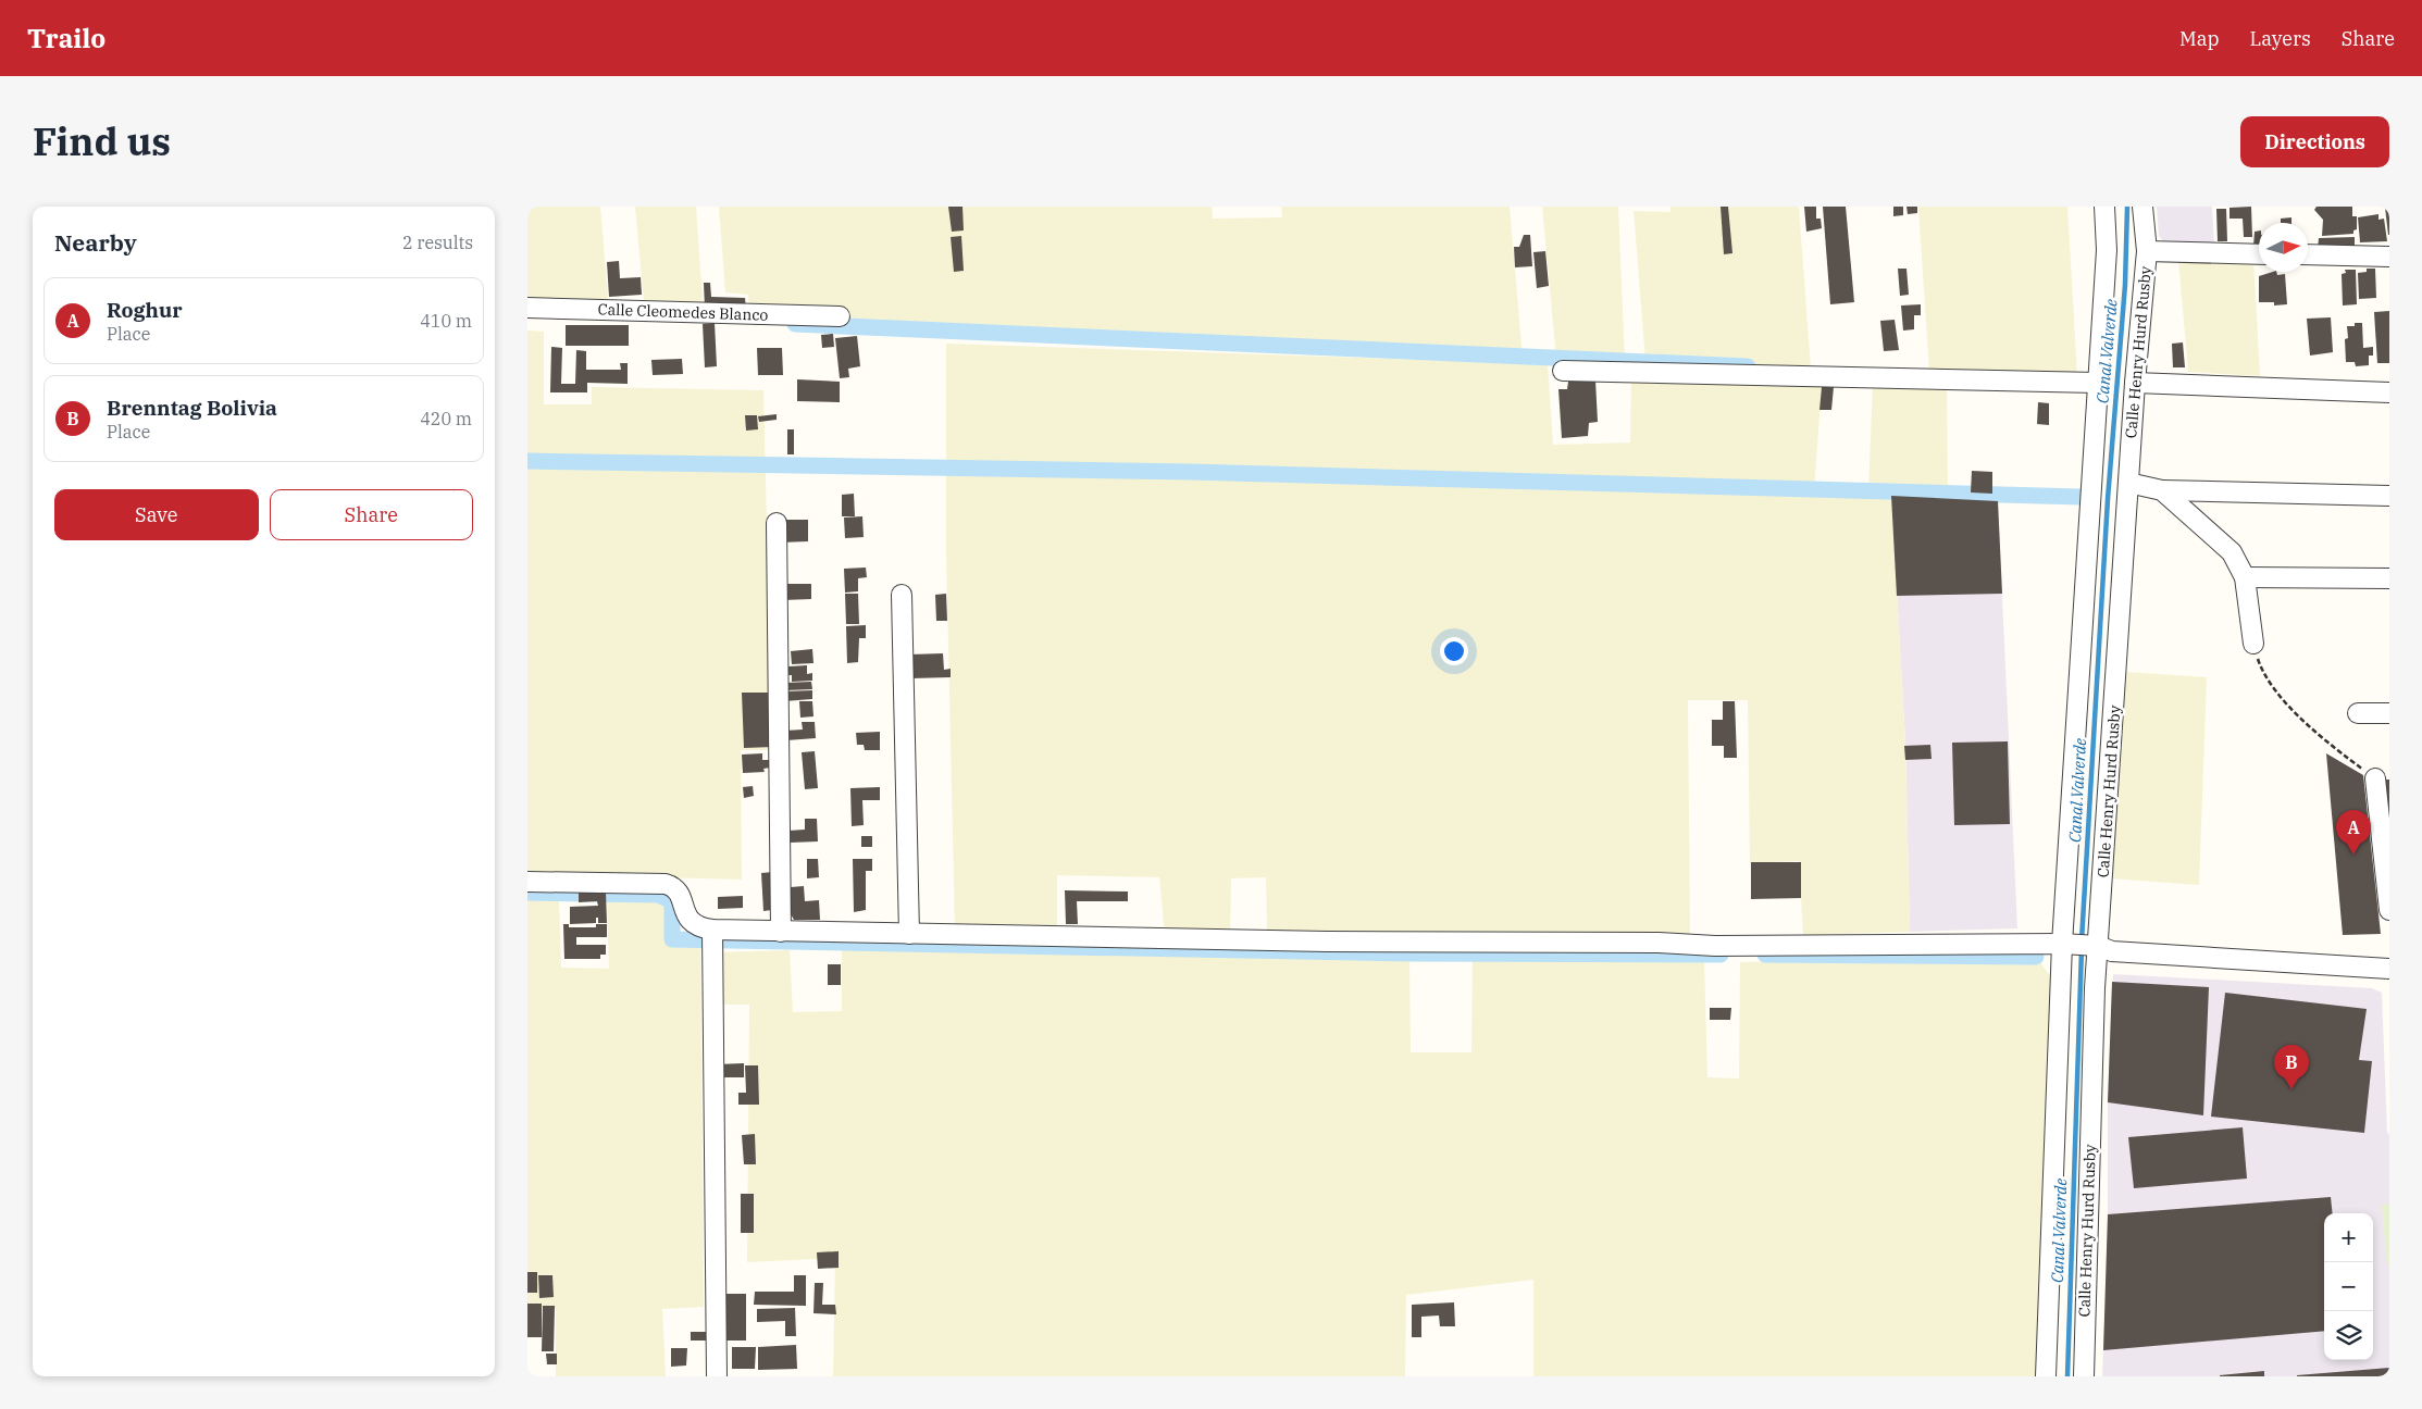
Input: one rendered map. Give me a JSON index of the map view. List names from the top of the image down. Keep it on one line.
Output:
{"streets":{"street":["Calle Cleomedes Blanco","Calle Henry Hurd Rusby"]},"water":["Canal Valverde"],"north":"right","page":{"header":"Trailo","nav":["Map","Layers","Share"],"title":"Find us","buttons":["Directions",["Save","Share"]],"heading":["Nearby","2 results"],"list":[{"mark":"A","name":"Roghur","note":"Place","value":"410 m"},{"mark":"B","name":"Brenntag Bolivia","note":"Place","value":"420 m"}],"pins":["A","B"],"map_buttons":["+","−"]}}
